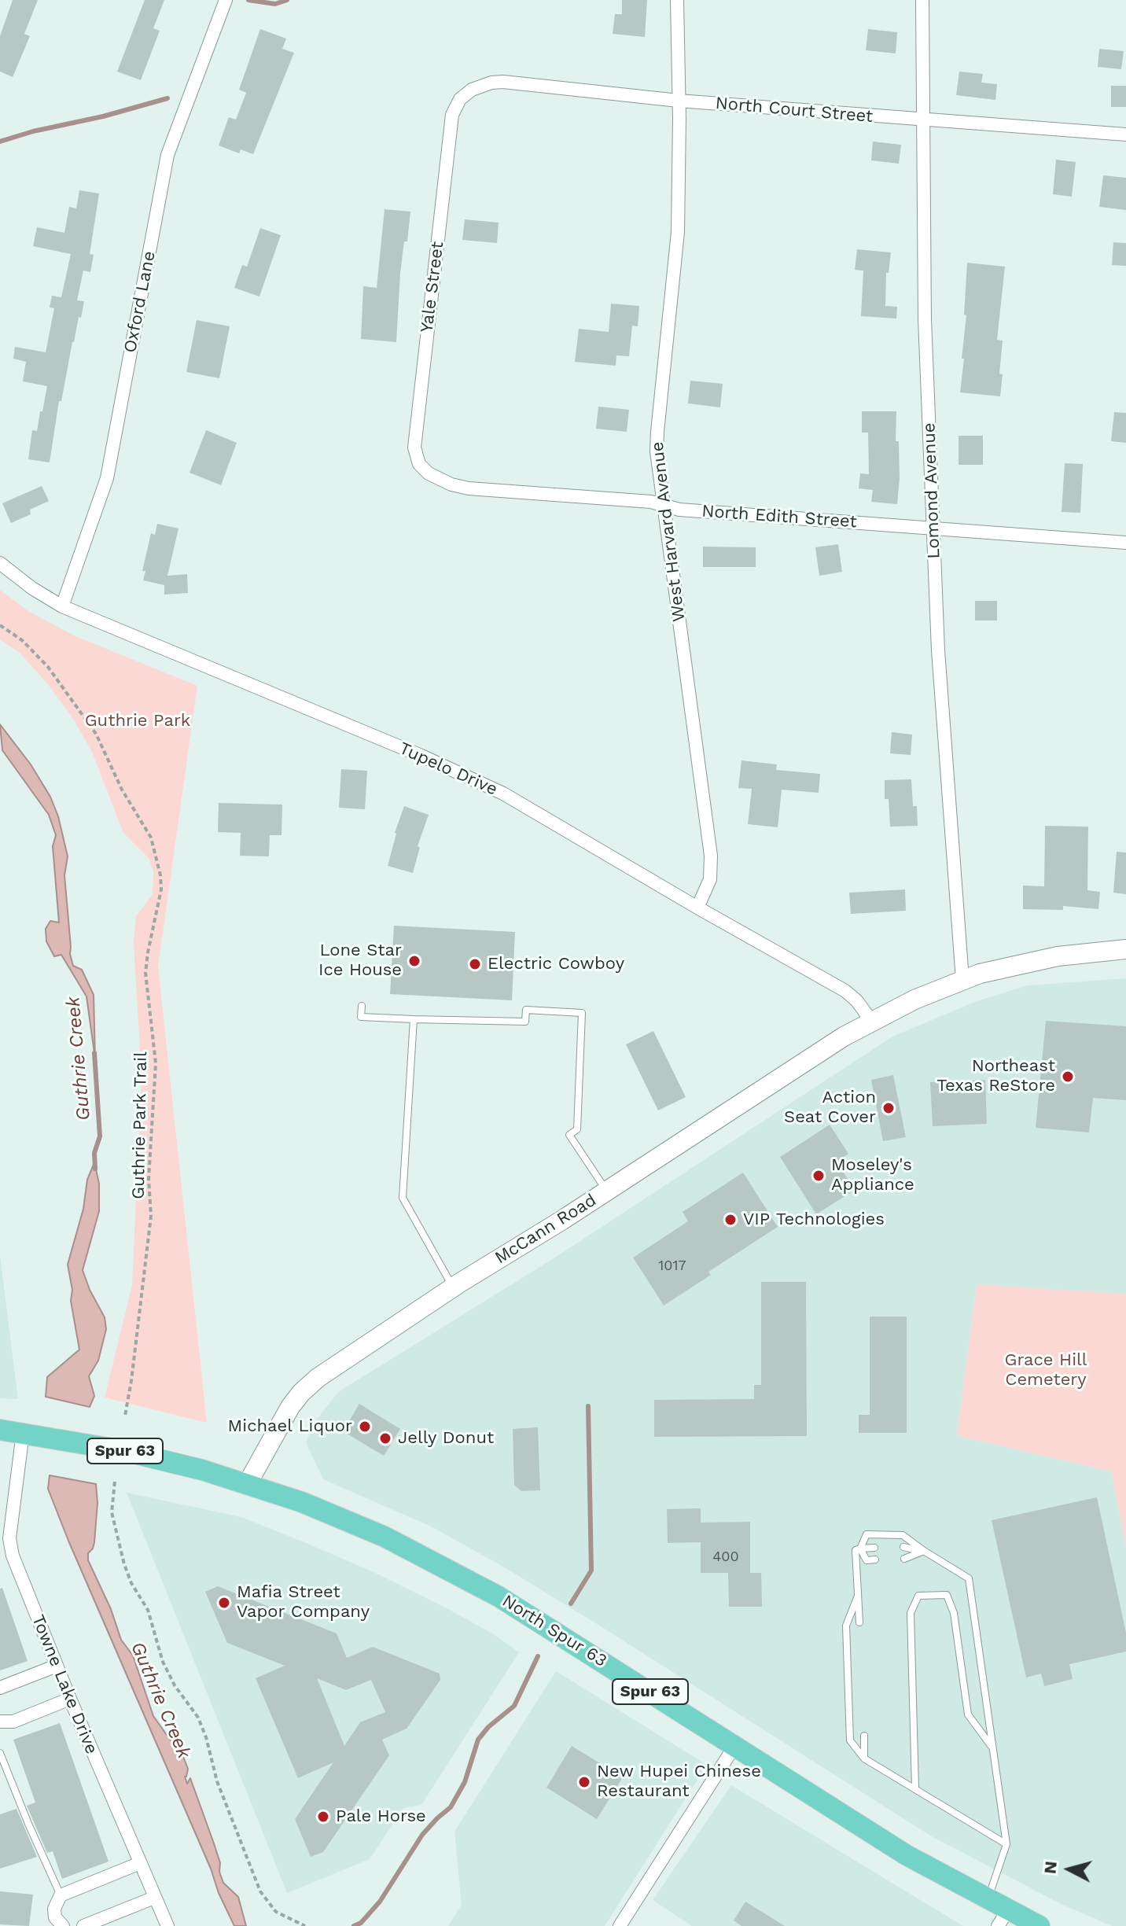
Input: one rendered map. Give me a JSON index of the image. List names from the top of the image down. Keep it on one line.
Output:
{"streets":{"main road":["Spur 63","North Spur 63"],"street":["North Court Street","Yale Street","Oxford Lane","Lomond Avenue","North Edith Street","West Harvard Avenue","Tupelo Drive","McCann Road","Towne Lake Drive"],"path":["Guthrie Park Trail"]},"crossings":[["North Court Street","Yale Street"],["North Court Street","Lomond Avenue"],["North Court Street","West Harvard Avenue"],["Yale Street","North Edith Street"],["Oxford Lane","Tupelo Drive"],["Lomond Avenue","North Edith Street"],["Lomond Avenue","McCann Road"],["North Edith Street","West Harvard Avenue"],["West Harvard Avenue","Tupelo Drive"],["Tupelo Drive","McCann Road"],["McCann Road","Spur 63"],["McCann Road","North Spur 63"],["Spur 63","North Spur 63"],["Spur 63","Towne Lake Drive"]],"water":["Guthrie Creek"],"parks":["Guthrie Park","Grace Hill Cemetery"],"places":["Lone Star Ice House","Electric Cowboy","Northeast Texas ReStore","Action Seat Cover","Moseley's Appliance","VIP Technologies","Michael Liquor","Jelly Donut","Mafia Street Vapor Company","New Hupei Chinese Restaurant","Pale Horse"],"house_numbers":["1017","400"],"north":"left"}
